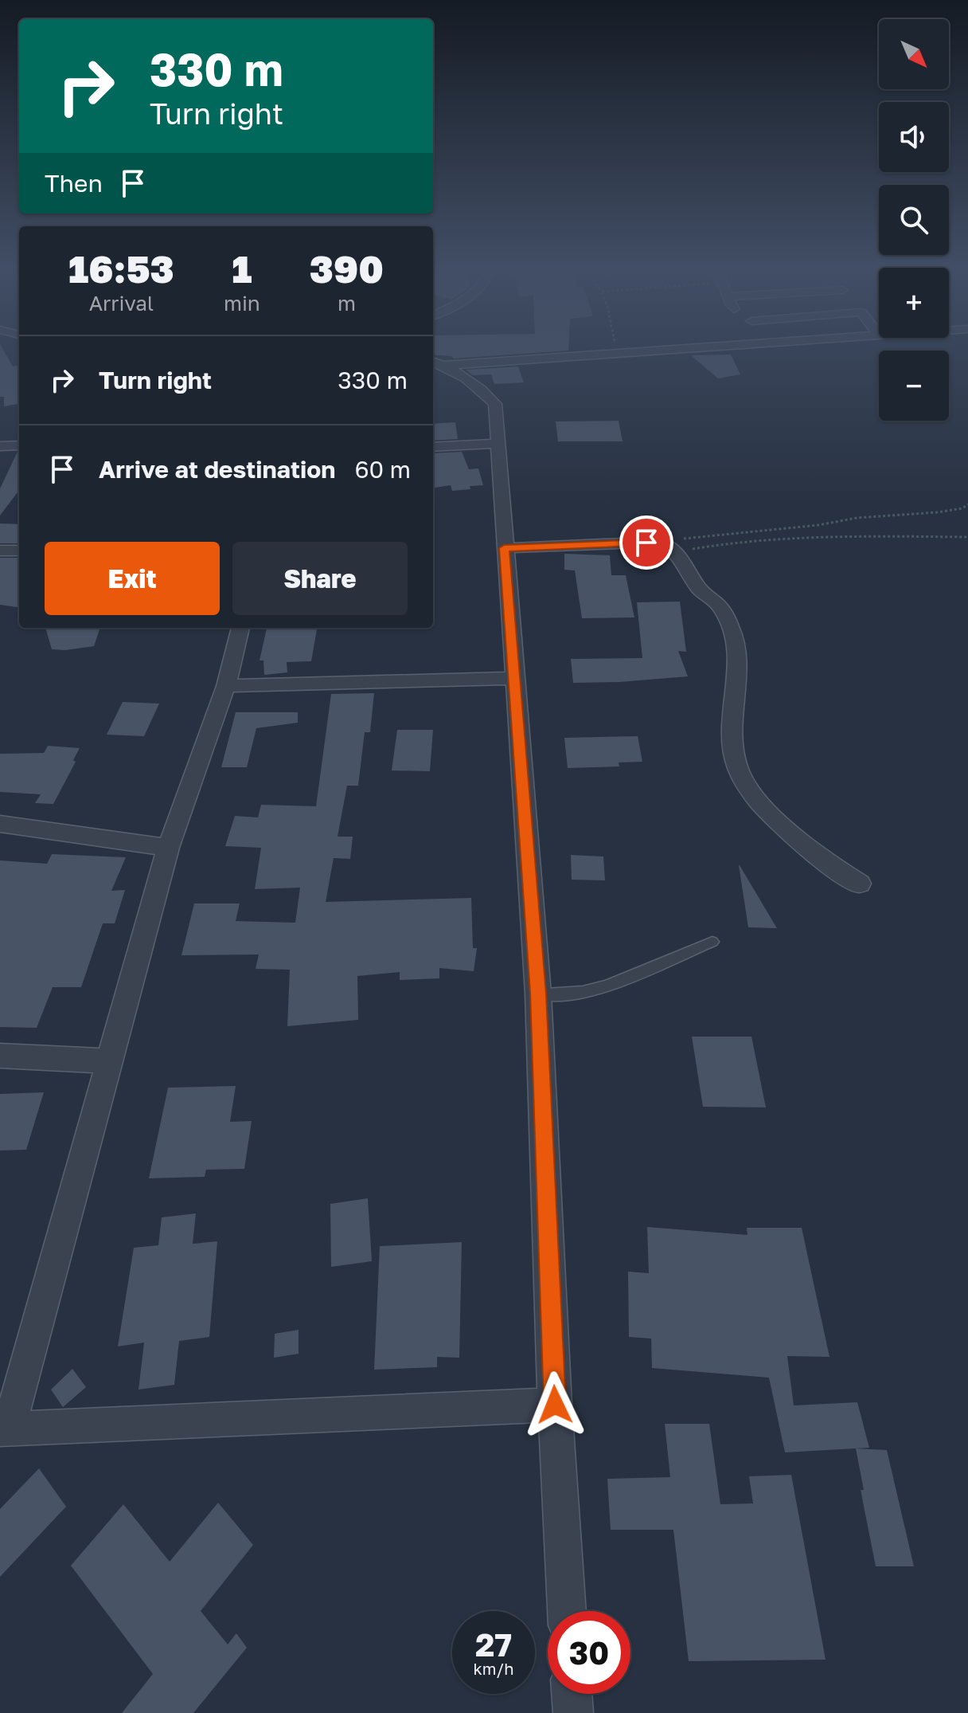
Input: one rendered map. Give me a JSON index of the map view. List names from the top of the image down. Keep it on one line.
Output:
{"north":"bottom right","page":{"map_buttons":["+","−"],"turn":["330 m","Turn right"],"then":"Then","eta":["16:53","Arrival","1","min","390","m"],"list":[{"name":"Turn right","value":"330 m"},{"name":"Arrive at destination","value":"60 m"}],"buttons":["Exit","Share"],"speed":"27 km/h","limit":"30"}}
